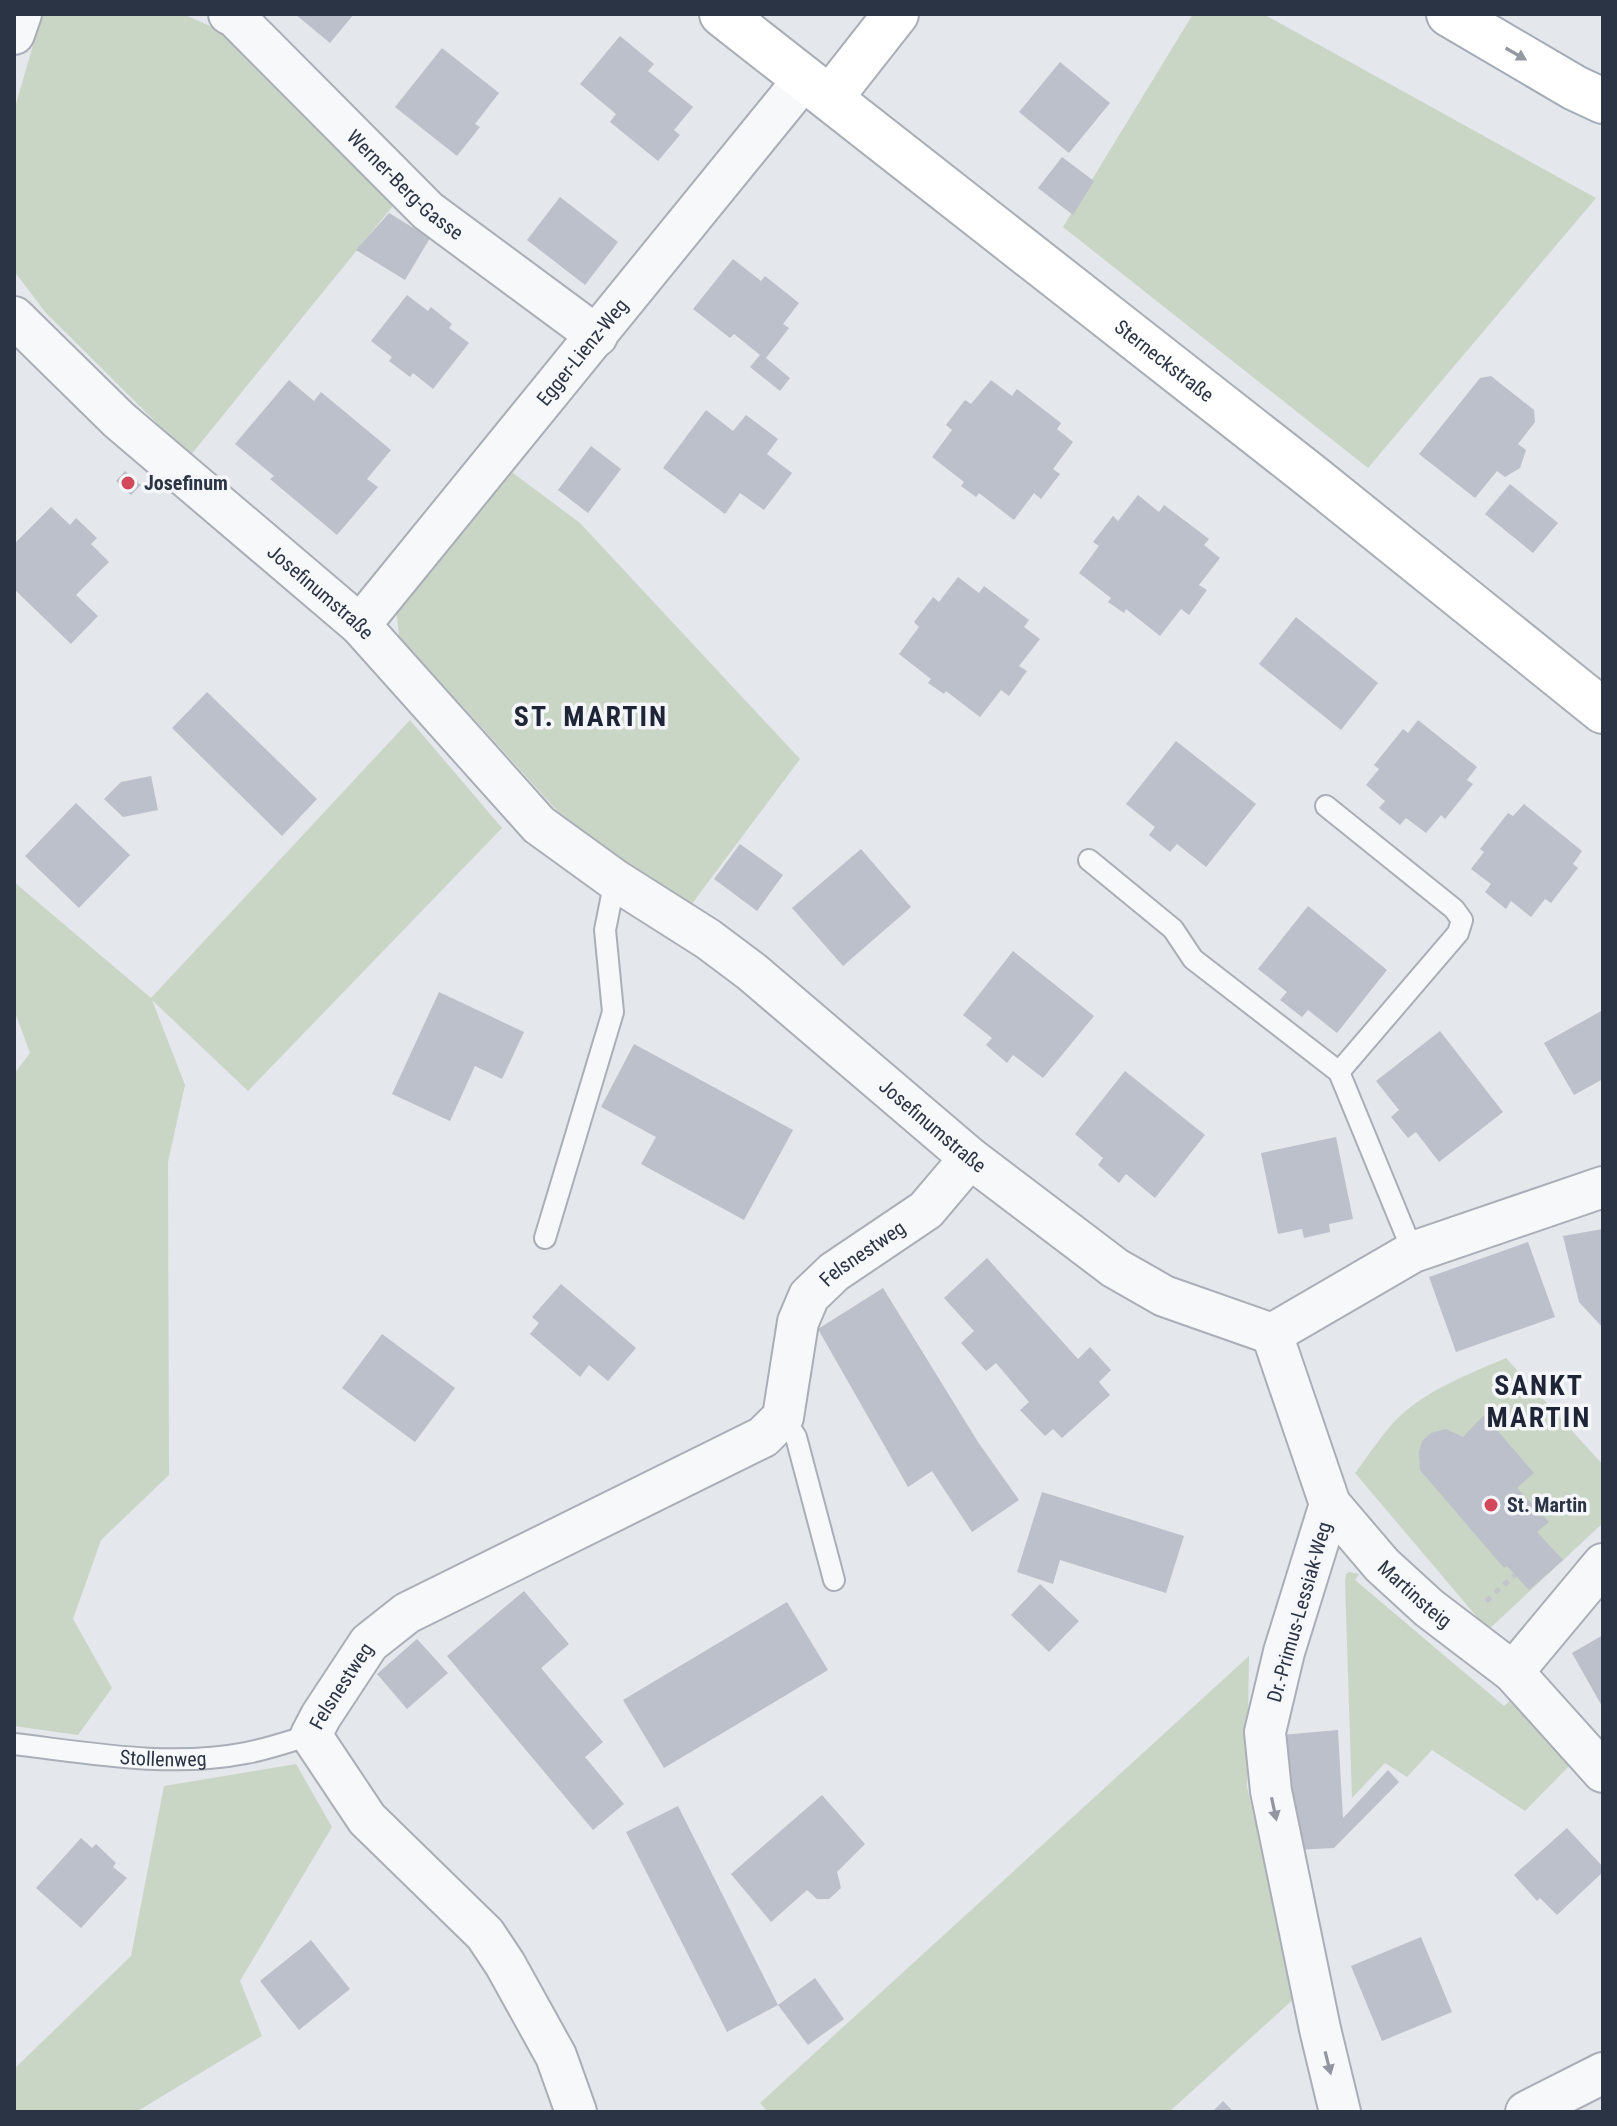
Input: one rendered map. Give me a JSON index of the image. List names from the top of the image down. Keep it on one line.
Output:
{"streets":{"street":["Werner-Berg-Gasse","Egger-Lienz-Weg","Sterneckstraße","Josefinumstraße","Felsnestweg","Martinsteig","Dr.-Primus-Lessiak-Weg"],"lane":["Stollenweg"]},"crossings":[["Werner-Berg-Gasse","Egger-Lienz-Weg"],["Egger-Lienz-Weg","Sterneckstraße"],["Egger-Lienz-Weg","Josefinumstraße"],["Josefinumstraße","Felsnestweg"],["Josefinumstraße","Dr.-Primus-Lessiak-Weg"],["Felsnestweg","Stollenweg"],["Martinsteig","Dr.-Primus-Lessiak-Weg"]],"one_way":["Dr.-Primus-Lessiak-Weg"],"districts":["ST. MARTIN","SANKT MARTIN"],"places":["Josefinum","St. Martin"]}
